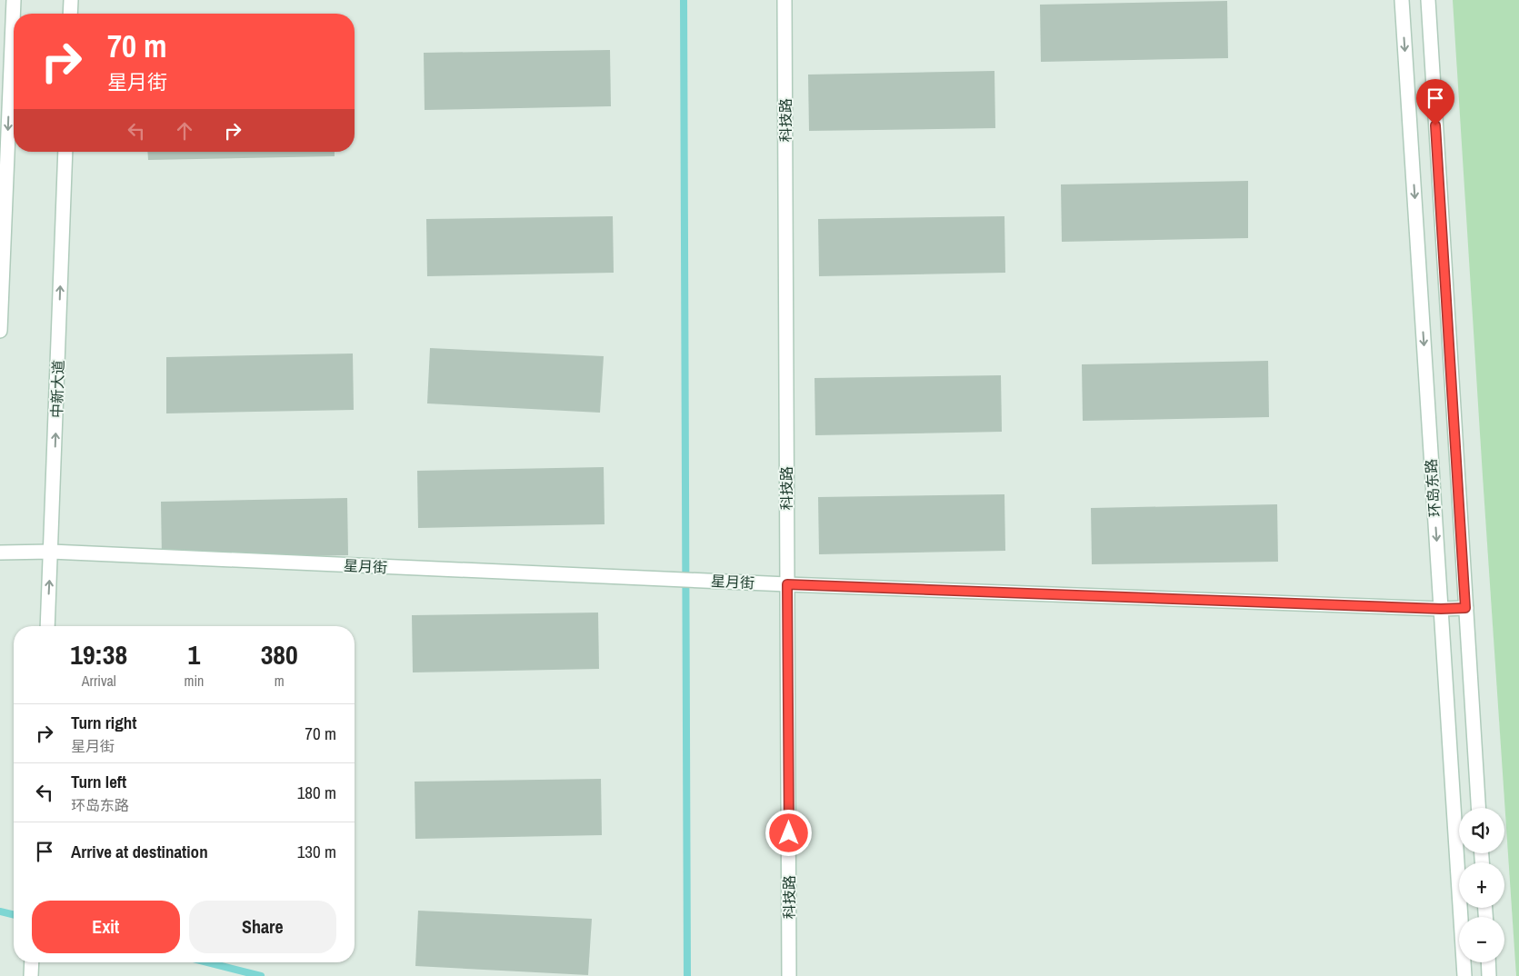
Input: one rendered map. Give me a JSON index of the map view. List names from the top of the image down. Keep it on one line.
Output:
{"streets":{"street":["科技路","中新大道","环岛东路","星月街"]},"crossings":[["科技路","星月街"],["中新大道","星月街"],["环岛东路","星月街"]],"page":{"turn":["70 m","星月街"],"eta":["19:38","Arrival","1","min","380","m"],"list":[{"name":"Turn right","note":"星月街","value":"70 m"},{"name":"Turn left","note":"环岛东路","value":"180 m"},{"name":"Arrive at destination","value":"130 m"}],"map_buttons":["+","−"],"buttons":["Exit","Share"]}}
